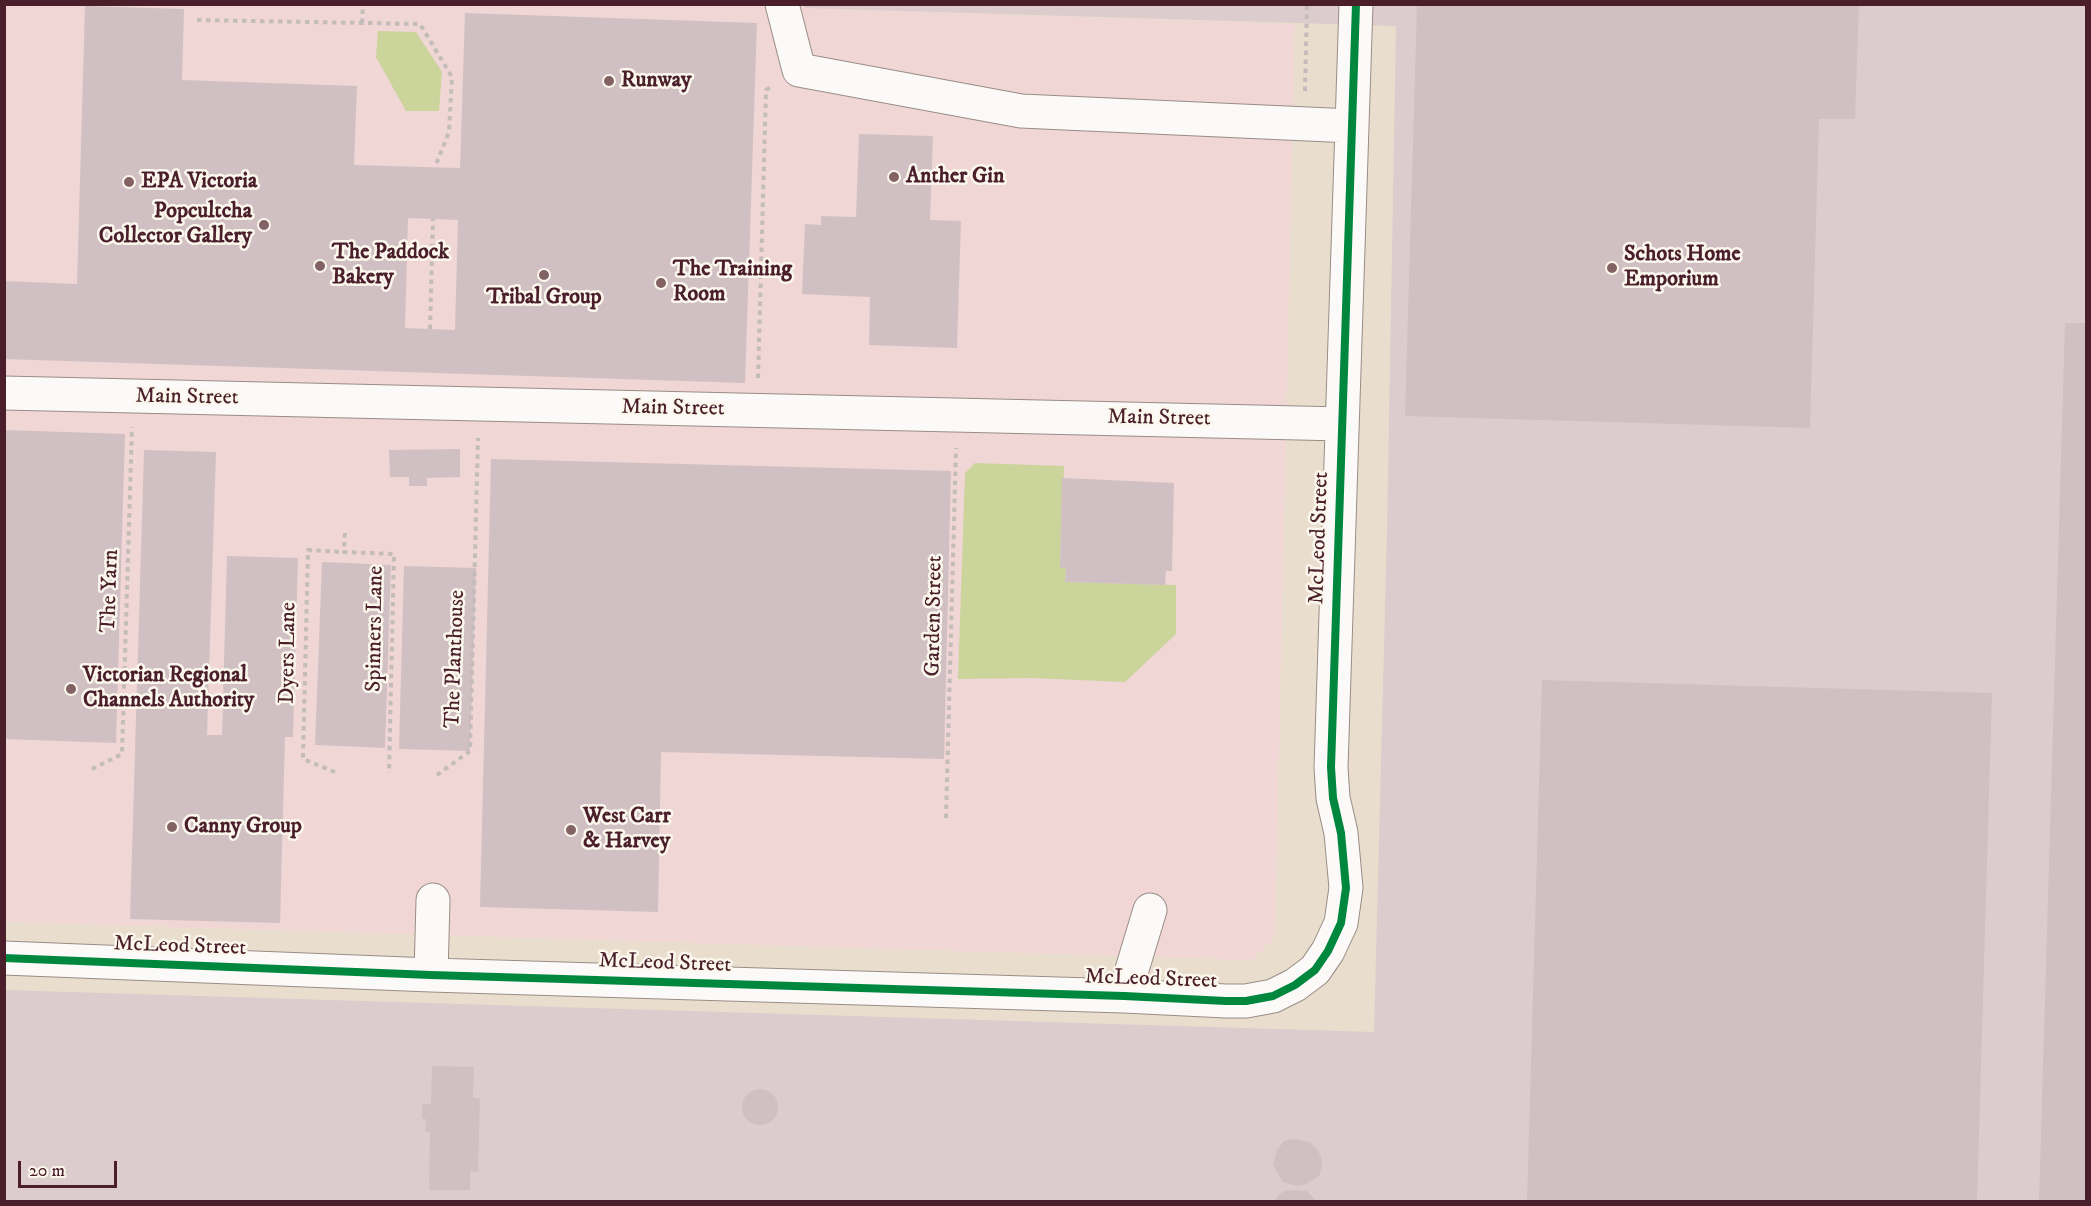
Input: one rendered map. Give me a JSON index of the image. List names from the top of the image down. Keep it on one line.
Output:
{"streets":{"street":["Main Street","McLeod Street"],"path":["The Yarn","Garden Street","Spinners Lane","Dyers Lane","The Planthouse"]},"crossings":[["Main Street","McLeod Street"],["Main Street","The Yarn"],["Main Street","Garden Street"],["Main Street","The Planthouse"],["Spinners Lane","Dyers Lane"]],"places":["Runway","Anther Gin","EPA Victoria","Popcultcha Collector Gallery","The Paddock Bakery","Schots Home Emporium","Tribal Group","The Training Room","Victorian Regional Channels Authority","Canny Group","West Carr & Harvey"],"scale_bar":"20 m"}
